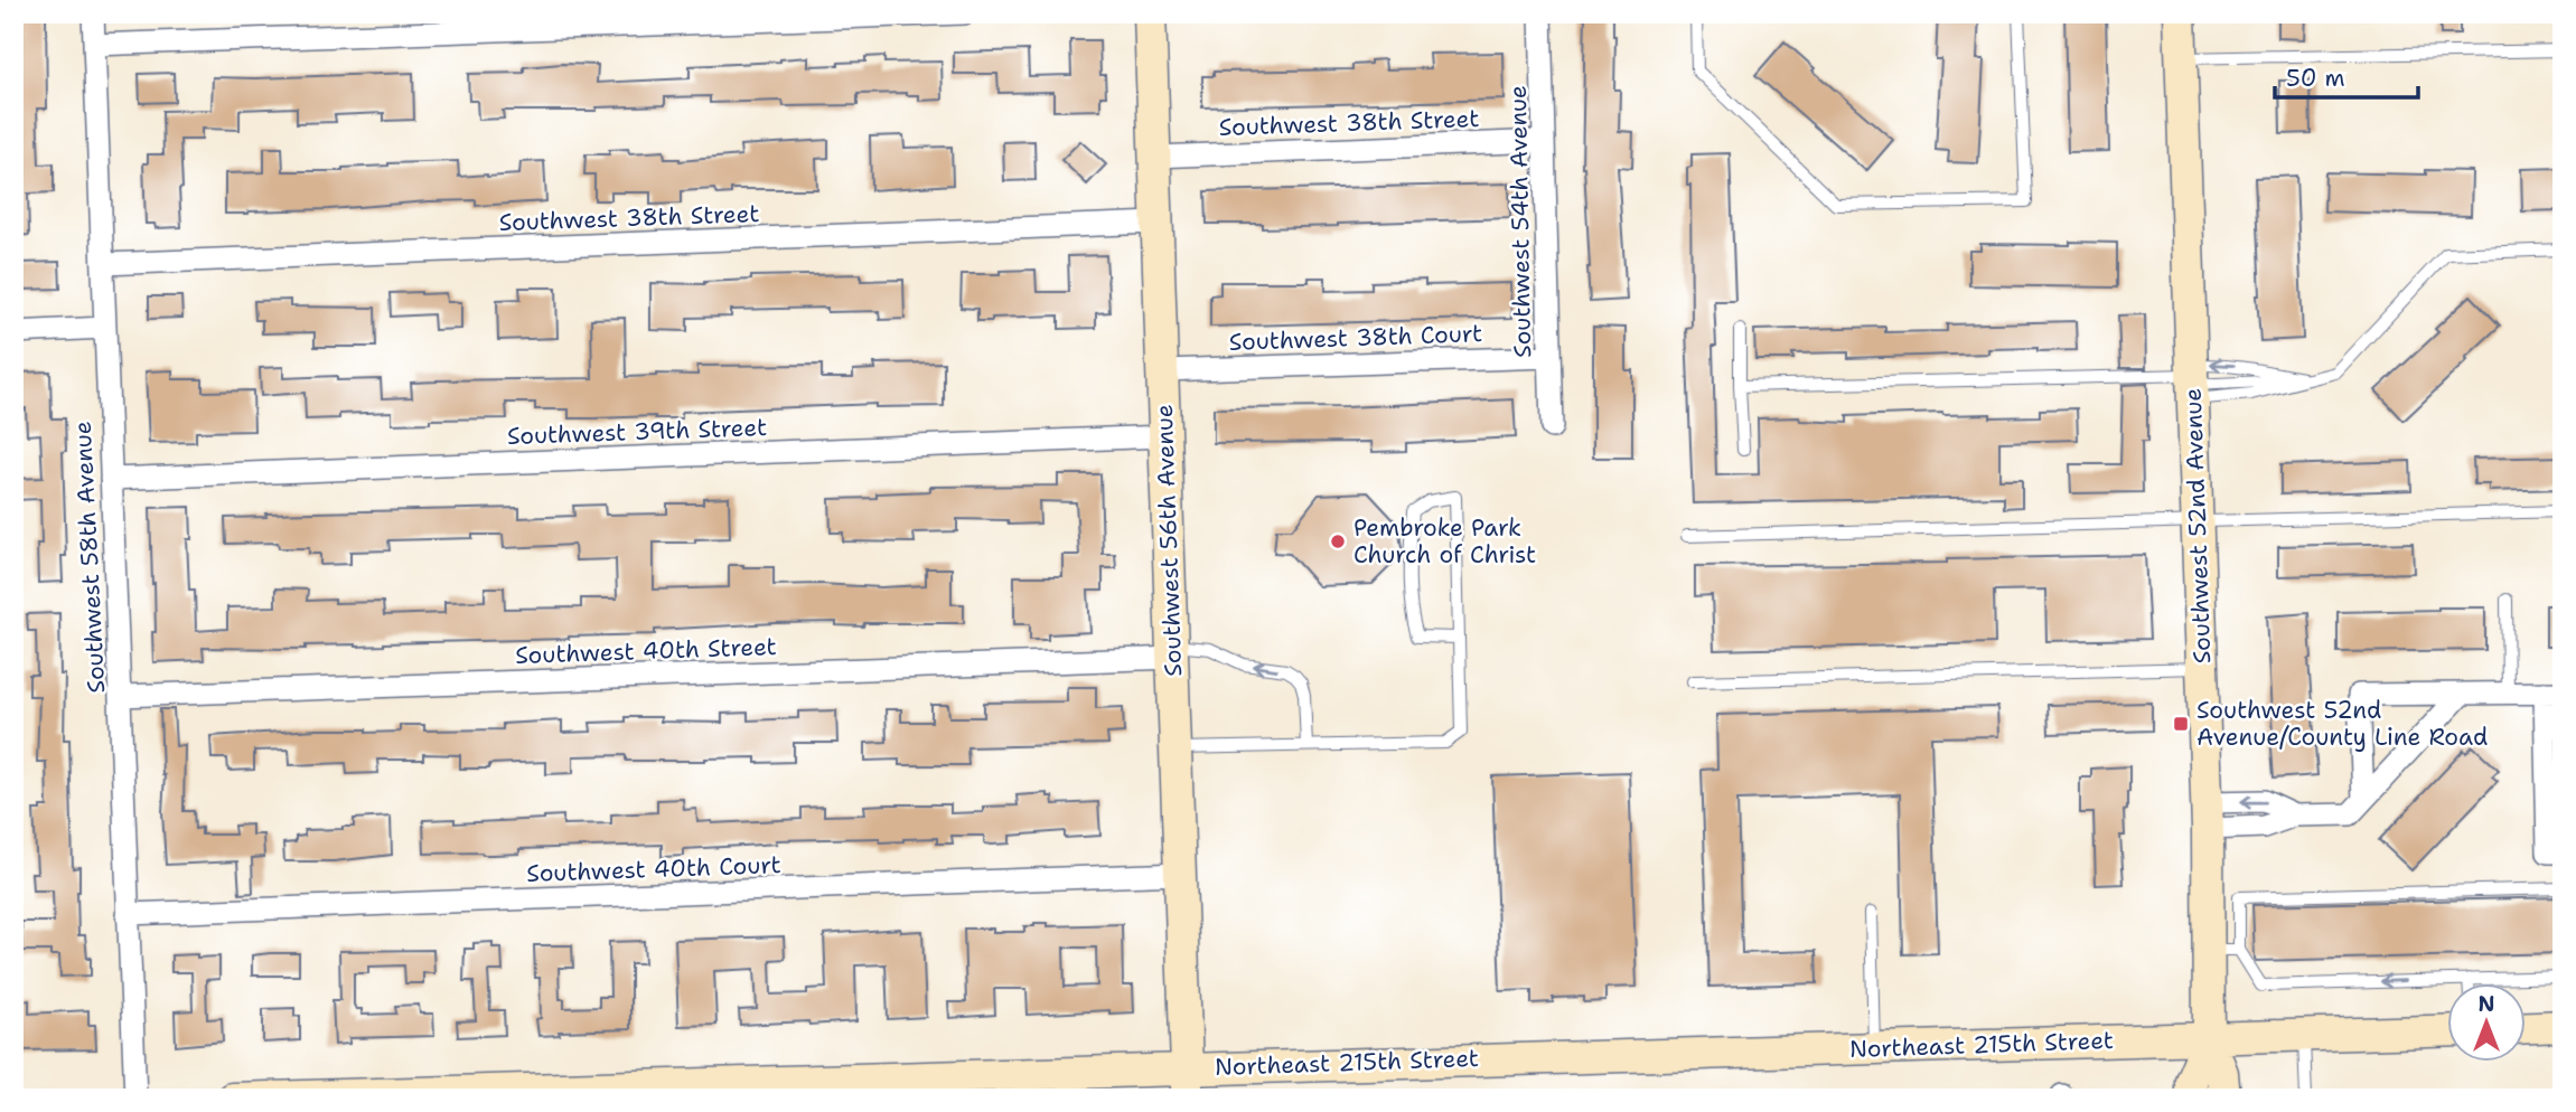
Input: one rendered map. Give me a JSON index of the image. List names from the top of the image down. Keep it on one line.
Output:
{"streets":{"street":["Southwest 38th Street","Southwest 54th Avenue","Southwest 38th Court","Southwest 39th Street","Southwest 52nd Avenue","Southwest 56th Avenue","Southwest 58th Avenue","Southwest 40th Street","Southwest 40th Court","Northeast 215th Street"]},"crossings":[["Southwest 38th Street","Southwest 54th Avenue"],["Southwest 38th Street","Southwest 56th Avenue"],["Southwest 38th Street","Southwest 58th Avenue"],["Southwest 54th Avenue","Southwest 38th Court"],["Southwest 38th Court","Southwest 56th Avenue"],["Southwest 39th Street","Southwest 56th Avenue"],["Southwest 39th Street","Southwest 58th Avenue"],["Southwest 52nd Avenue","Northeast 215th Street"],["Southwest 56th Avenue","Southwest 40th Street"],["Southwest 56th Avenue","Southwest 40th Court"],["Southwest 56th Avenue","Northeast 215th Street"],["Southwest 58th Avenue","Southwest 40th Street"],["Southwest 58th Avenue","Southwest 40th Court"]],"places":{"other":["Pembroke Park Church of Christ"],"transit":["Southwest 52nd Avenue/County Line Road"]},"scale_bar":"50 m","north":"top"}
